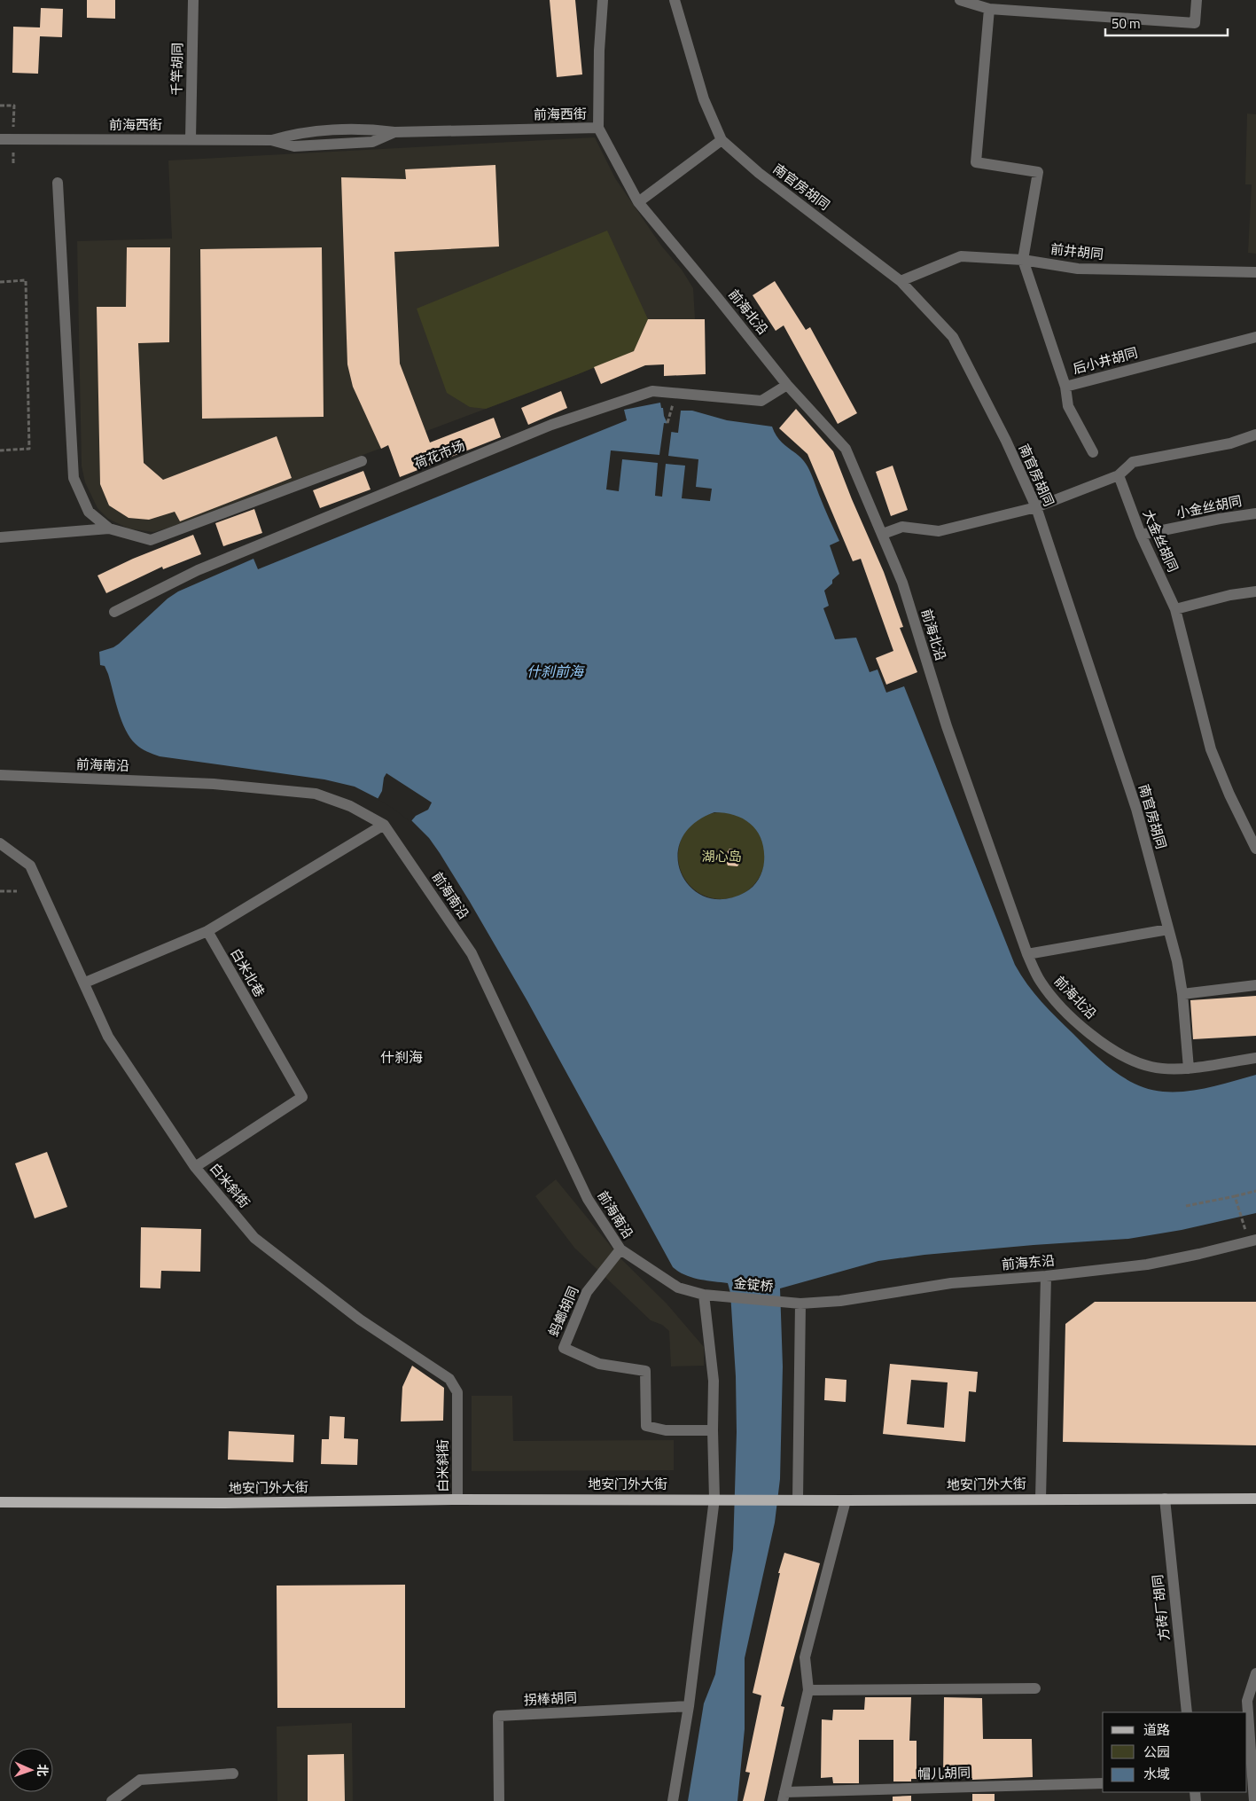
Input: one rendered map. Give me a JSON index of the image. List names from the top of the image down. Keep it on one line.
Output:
{"streets":{"main road":["地安门外大街"],"street":["千竿胡同","前海西街","南官房胡同","前井胡同","前海北沿","后小井胡同","荷花市场","小金丝胡同","大金丝胡同","前海南沿","白米北巷","白米斜街","前海东沿","金锭桥","蚂螂胡同","方砖厂胡同","拐棒胡同","帽儿胡同"]},"crossings":[["千竿胡同","前海西街"],["前海西街","前海北沿"],["南官房胡同","前井胡同"],["南官房胡同","前海北沿"],["前井胡同","后小井胡同"],["前海北沿","荷花市场"],["小金丝胡同","大金丝胡同"],["前海南沿","金锭桥"],["前海南沿","蚂螂胡同"],["白米北巷","白米斜街"],["白米斜街","地安门外大街"],["前海东沿","金锭桥"],["地安门外大街","方砖厂胡同"],["地安门外大街","帽儿胡同"]],"districts":["什刹海"],"water":["什刹前海"],"parks":["湖心岛"],"legend":["道路","公园","水域"],"scale_bar":"50 m","north":"right"}
